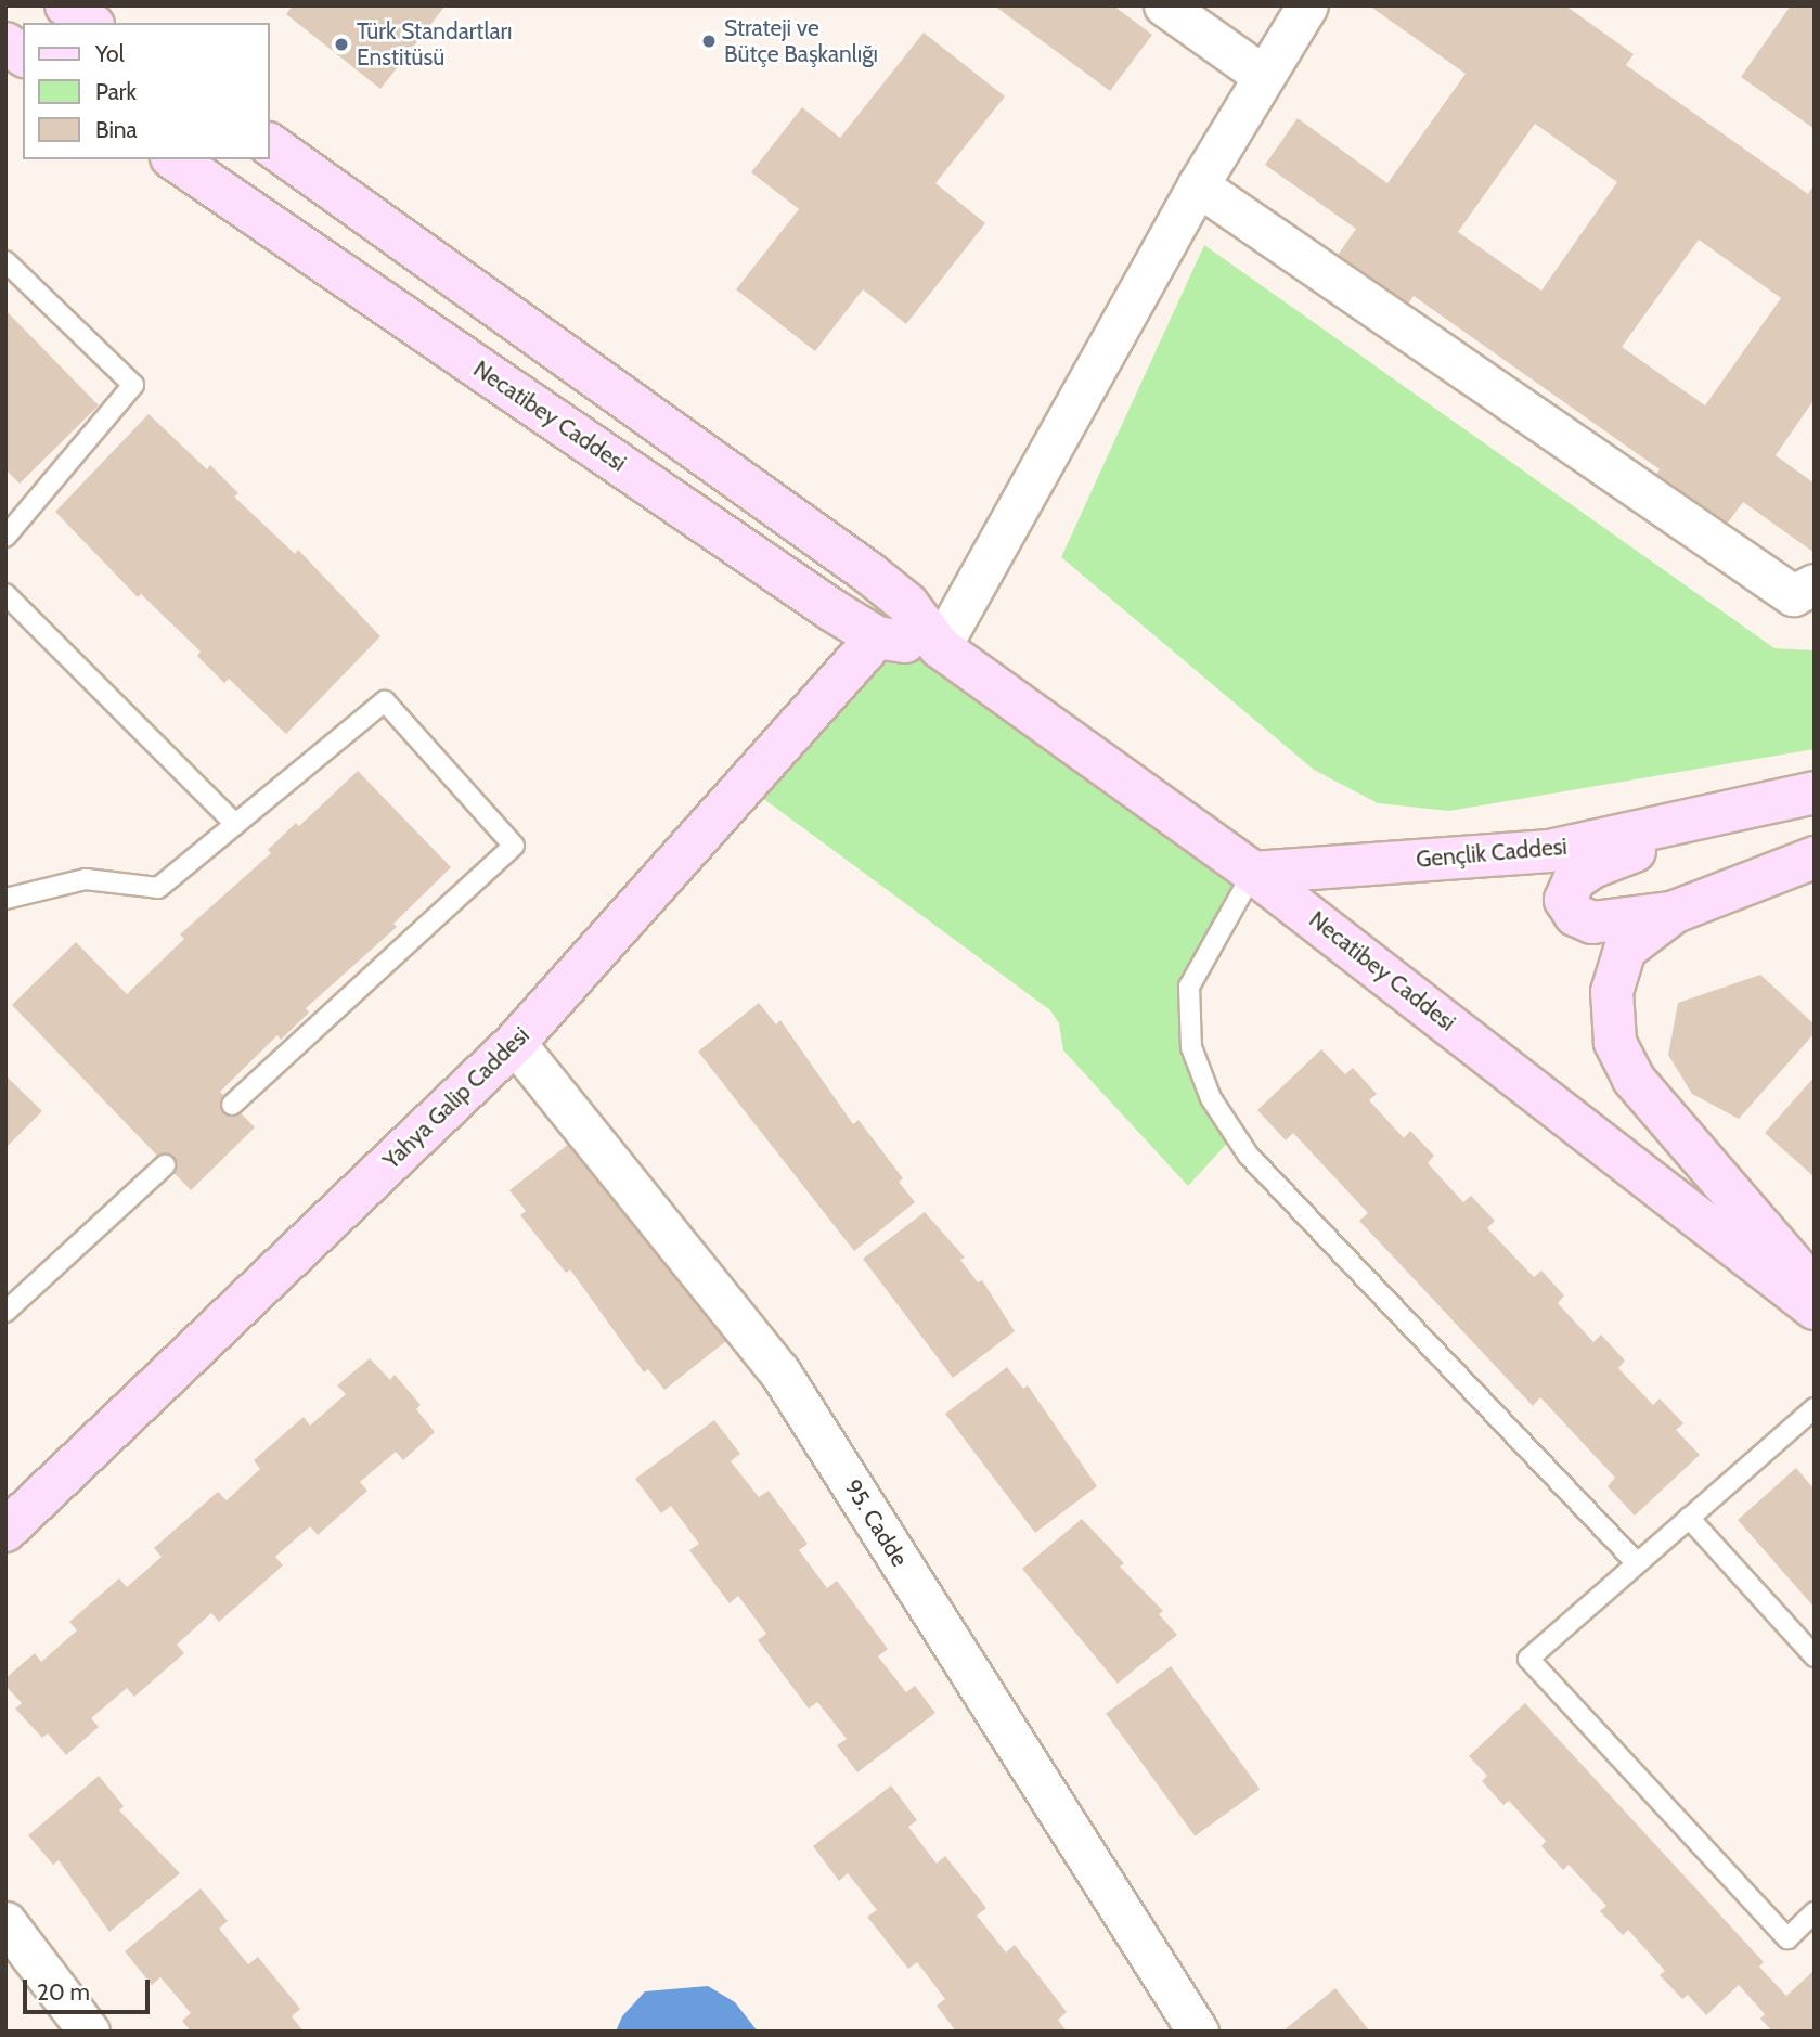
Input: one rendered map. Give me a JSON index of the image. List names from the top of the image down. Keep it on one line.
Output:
{"streets":{"main road":["Necatibey Caddesi","Gençlik Caddesi","Yahya Galip Caddesi"],"street":["95. Cadde"]},"crossings":[["Necatibey Caddesi","Gençlik Caddesi"],["Necatibey Caddesi","Yahya Galip Caddesi"],["Yahya Galip Caddesi","95. Cadde"]],"places":["Strateji ve Bütçe Başkanlığı","Türk Standartları Enstitüsü"],"legend":["Yol","Park","Bina"],"scale_bar":"20 m"}
